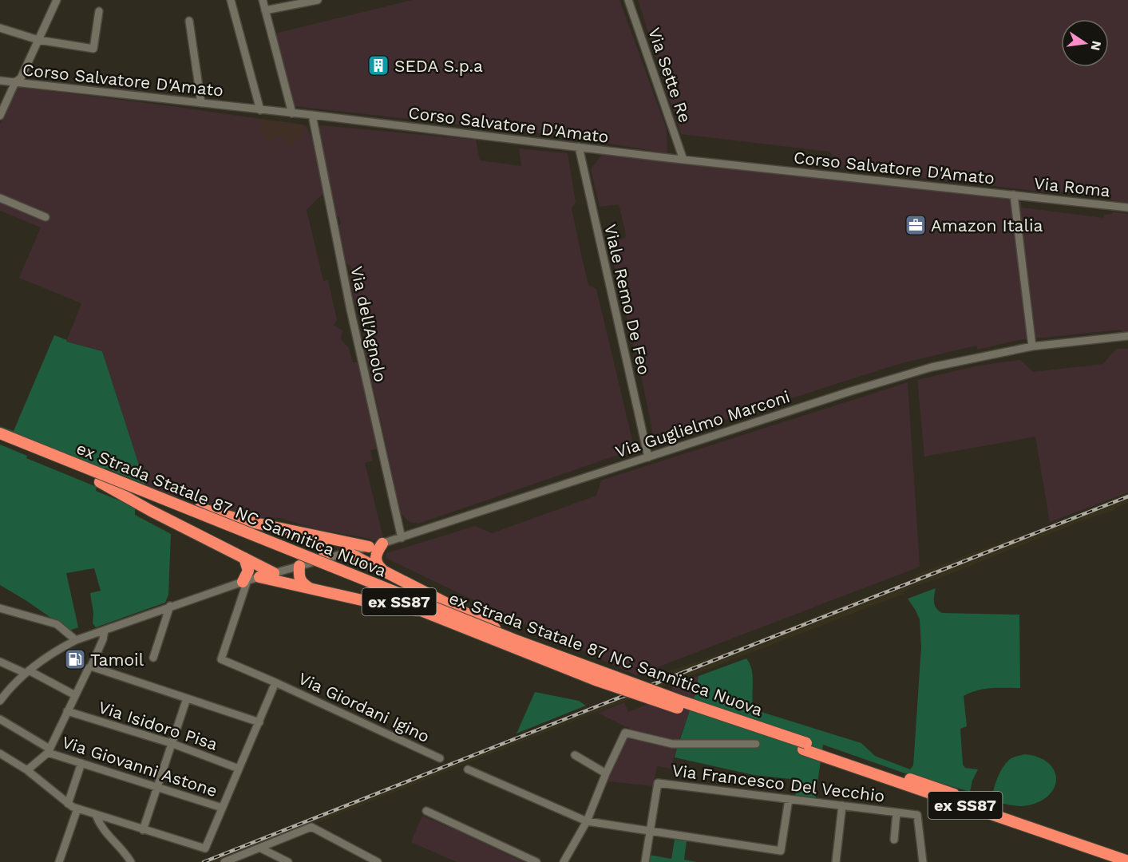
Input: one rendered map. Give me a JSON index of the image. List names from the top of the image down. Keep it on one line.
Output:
{"streets":{"highway":["ex Strada Statale 87 NC Sannitica Nuova","ex SS87"],"street":["Via Sette Re","Corso Salvatore D'Amato","Via Roma","Viale Remo De Feo","Via dell'Agnolo","Via Guglielmo Marconi","Via Giordani Igino","Via Isidoro Pisa","Via Giovanni Astone","Via Francesco Del Vecchio"]},"crossings":[["Via Sette Re","Corso Salvatore D'Amato"],["Corso Salvatore D'Amato","Via Roma"],["Corso Salvatore D'Amato","Viale Remo De Feo"],["Corso Salvatore D'Amato","Via dell'Agnolo"],["Viale Remo De Feo","Via Guglielmo Marconi"],["Via dell'Agnolo","Via Guglielmo Marconi"],["Via Guglielmo Marconi","Via Giordani Igino"]],"places":{"building":["SEDA S.p.a"],"office":["Amazon Italia"],"fuel station":["Tamoil"]},"north":"right"}
